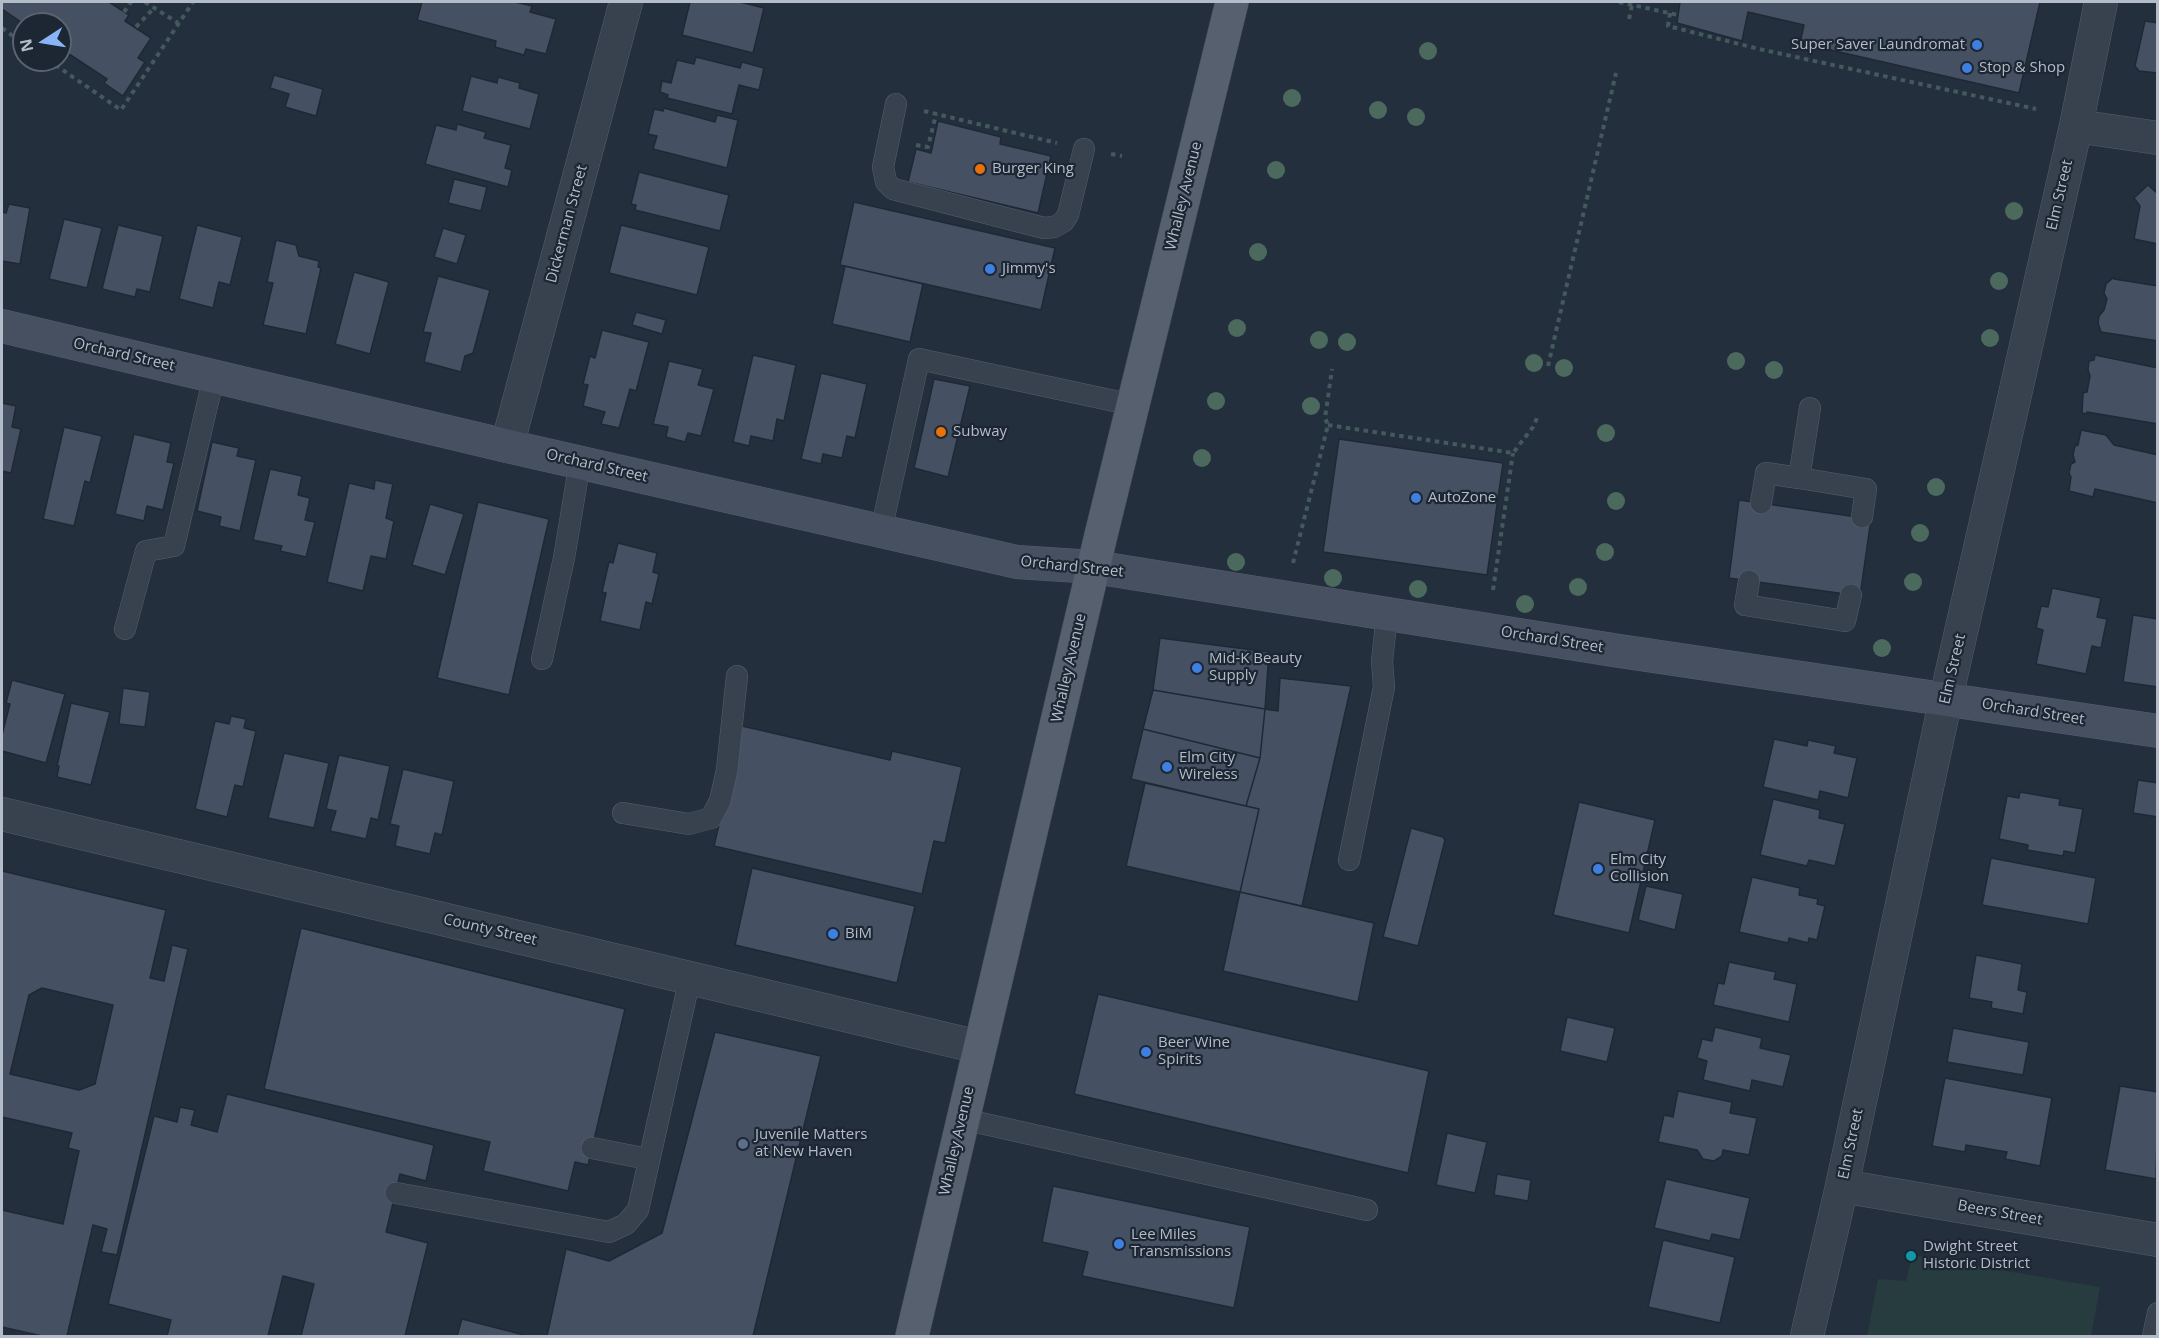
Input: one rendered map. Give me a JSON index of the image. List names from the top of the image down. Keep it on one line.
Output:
{"streets":{"main road":["Whalley Avenue","Orchard Street"],"street":["Elm Street","Dickerman Street","County Street","Beers Street"]},"crossings":[["Elm Street","Orchard Street"],["Elm Street","Beers Street"],["Whalley Avenue","Orchard Street"],["Whalley Avenue","County Street"],["Dickerman Street","Orchard Street"]],"places":["Super Saver Laundromat","Stop & Shop","Burger King","Jimmy's","Subway","AutoZone","Mid-K Beauty Supply","Elm City Wireless","Elm City Collision","BiM","Beer Wine Spirits","Juvenile Matters at New Haven","Lee Miles Transmissions","Dwight Street Historic District"],"north":"left"}
